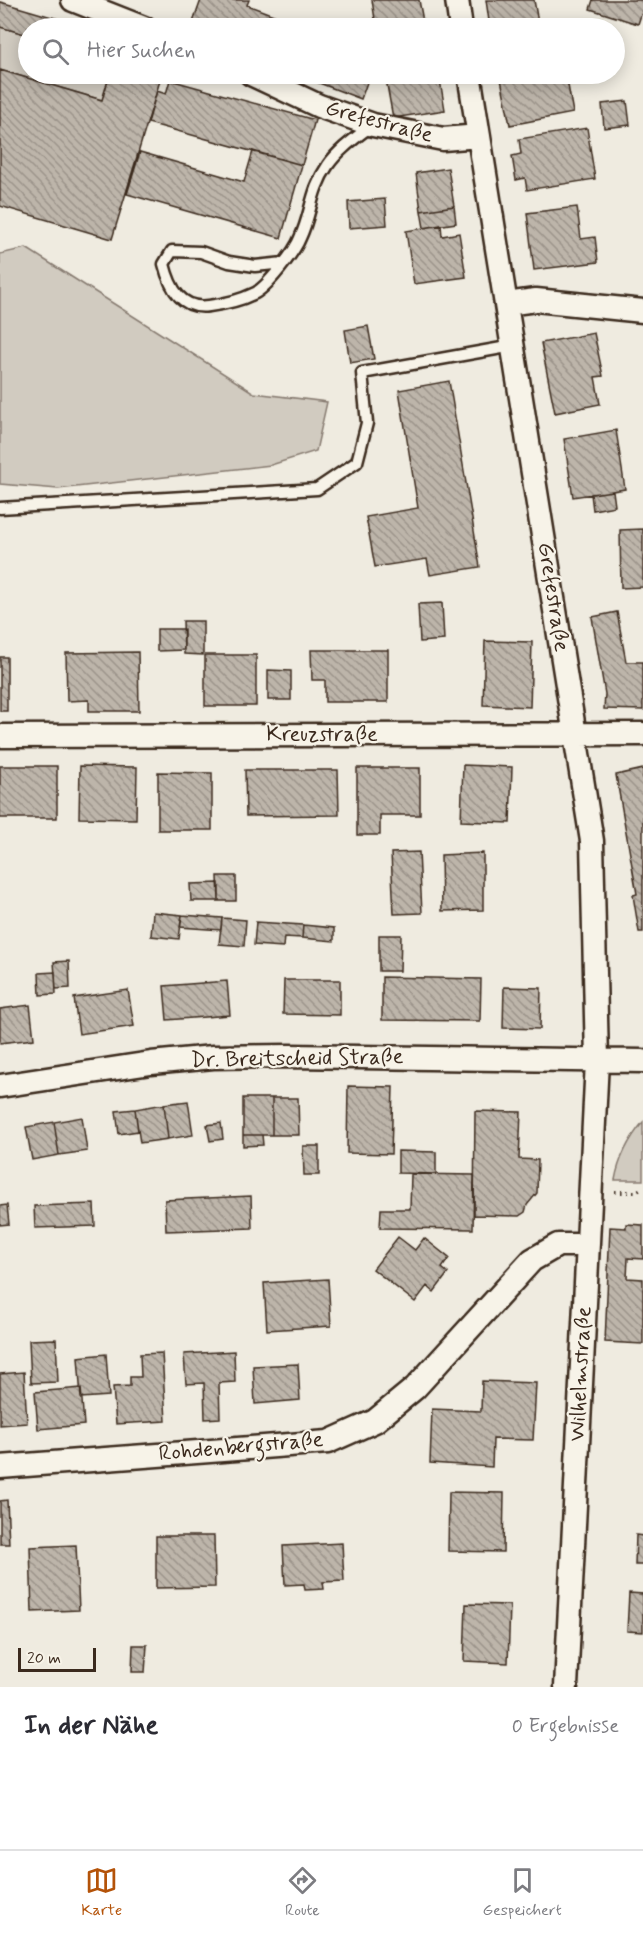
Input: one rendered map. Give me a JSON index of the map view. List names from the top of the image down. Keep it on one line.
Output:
{"streets":{"street":["Grefestraße","Kreuzstraße","Dr. Breitscheid Straße","Wilhelmstraße","Rohdenbergstraße"]},"crossings":[["Grefestraße","Kreuzstraße"],["Grefestraße","Dr. Breitscheid Straße"],["Grefestraße","Wilhelmstraße"],["Dr. Breitscheid Straße","Wilhelmstraße"],["Wilhelmstraße","Rohdenbergstraße"]],"scale_bar":"20 m","page":{"search":"Hier suchen","scale":"20 m","heading":["In der Nähe","0 Ergebnisse"],"nav":["Karte","Route","Gespeichert"]}}
